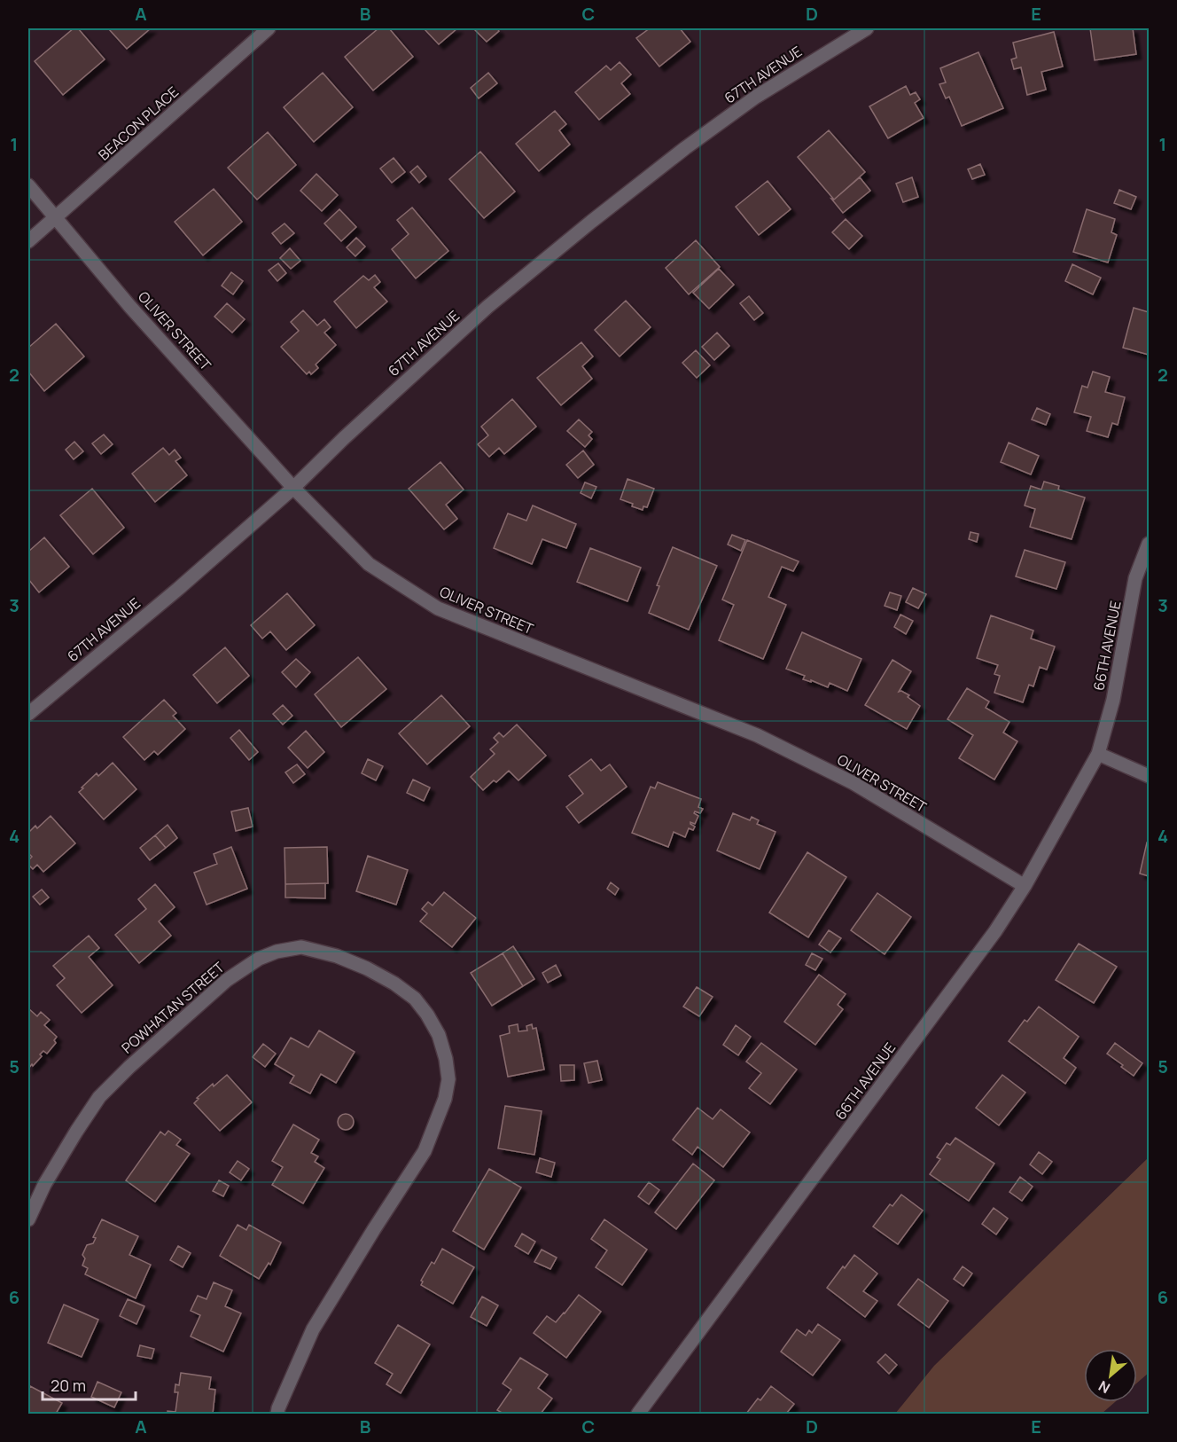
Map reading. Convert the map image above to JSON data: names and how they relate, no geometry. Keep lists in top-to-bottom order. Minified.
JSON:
{"streets":{"street":["67TH AVENUE","BEACON PLACE","OLIVER STREET","66TH AVENUE","POWHATAN STREET"]},"crossings":[["67TH AVENUE","OLIVER STREET"],["BEACON PLACE","OLIVER STREET"],["OLIVER STREET","66TH AVENUE"]],"scale_bar":"20 m","north":"bottom left","grid":{"columns":["A","B","C","D","E"],"rows":["1","2","3","4","5","6"]}}
